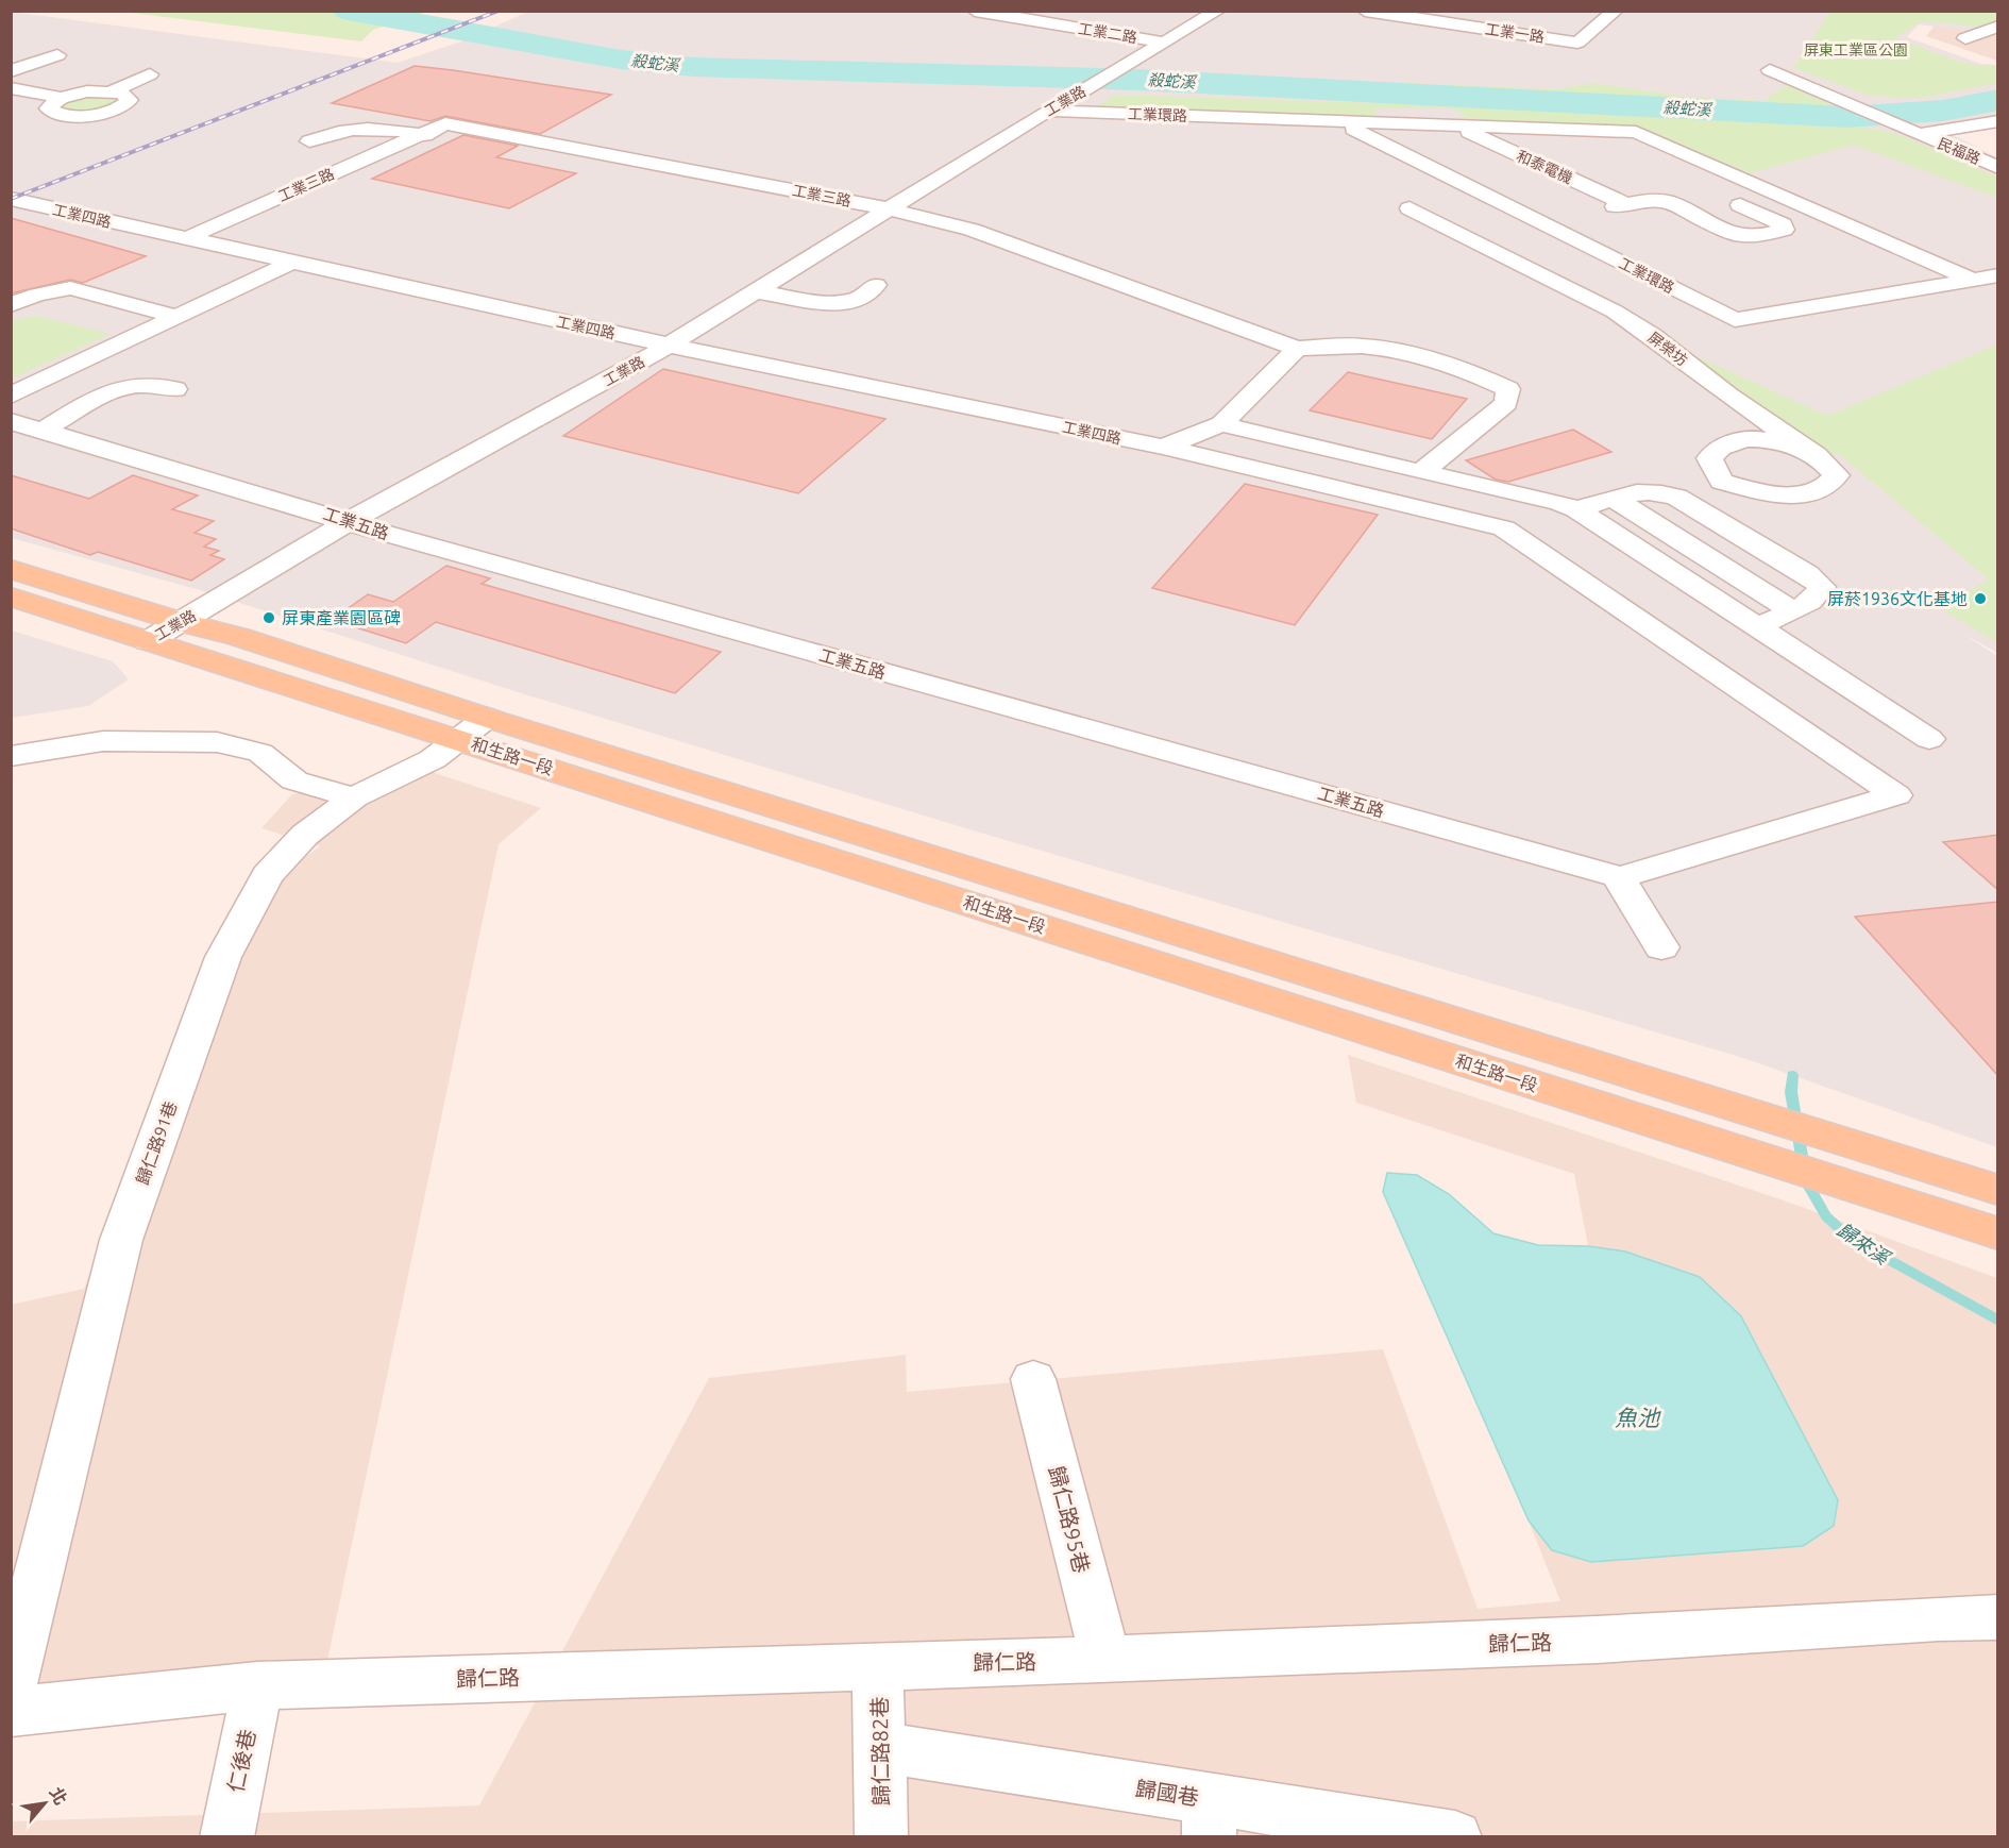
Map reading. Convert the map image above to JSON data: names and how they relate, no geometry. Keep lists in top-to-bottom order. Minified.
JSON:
{"streets":{"main road":["和生路一段"],"street":["工業二路","工業一路","工業路","工業環路","民福路","和泰電機","工業三路","工業四路","屏榮坊","工業五路","歸仁路91巷","歸仁路95巷","歸仁路","歸仁路82巷","仁後巷","歸國巷"]},"crossings":[["工業二路","工業路"],["工業路","工業環路"],["工業路","工業三路"],["工業路","工業四路"],["工業路","工業五路"],["工業路","和生路一段"],["工業環路","和泰電機"],["工業三路","工業四路"],["和生路一段","歸仁路91巷"],["歸仁路95巷","歸仁路"],["歸仁路","歸仁路82巷"],["歸仁路","仁後巷"],["歸仁路82巷","歸國巷"]],"water":["殺蛇溪","歸來溪","魚池"],"parks":["屏東工業區公園"],"places":["屏菸1936文化基地","屏東產業園區碑"],"north":"top right"}
